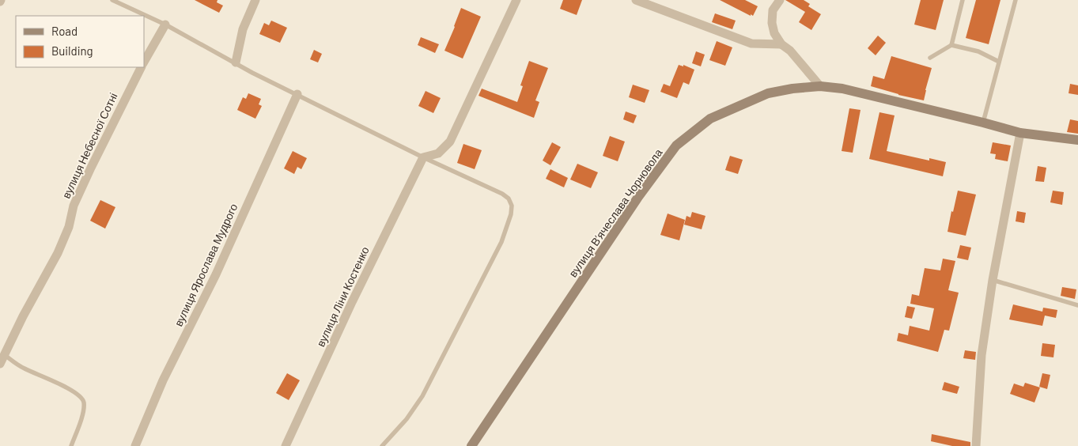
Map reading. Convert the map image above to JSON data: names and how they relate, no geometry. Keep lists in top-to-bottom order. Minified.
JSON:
{"streets":{"street":["вулиця Небесної Сотні","вулиця Вʼячеслава Чорновола","вулиця Ярослава Мудрого","вулиця Ліни Костенко"]},"legend":["Road","Building"]}
